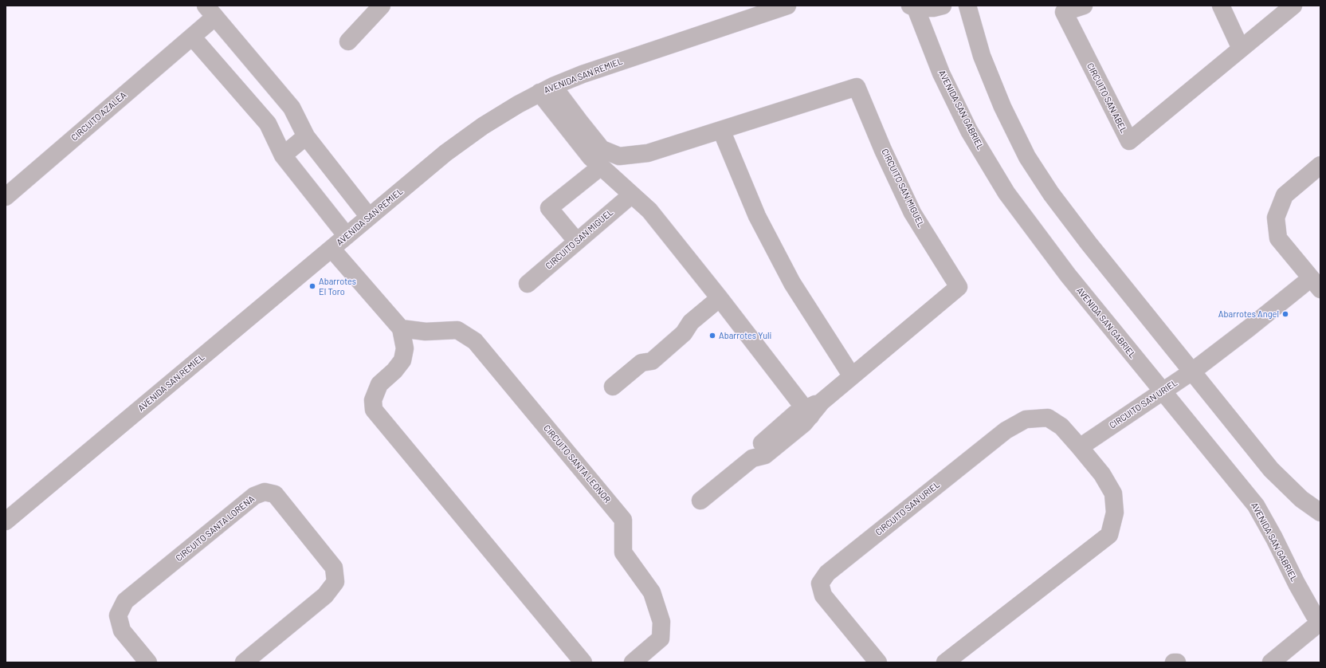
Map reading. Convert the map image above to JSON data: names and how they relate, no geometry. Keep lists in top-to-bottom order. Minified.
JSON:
{"streets":{"street":["AVENIDA SAN REMIEL","CIRCUITO SAN ABEL","AVENIDA SAN GABRIEL","CIRCUITO AZALEA","CIRCUITO SAN MIGUEL","CIRCUITO SAN URIEL","CIRCUITO SANTA LEONOR","CIRCUITO SANTA LORENA"]},"crossings":[["AVENIDA SAN REMIEL","CIRCUITO AZALEA"],["AVENIDA SAN REMIEL","CIRCUITO SAN MIGUEL"],["AVENIDA SAN GABRIEL","CIRCUITO SAN URIEL"]],"places":["Abarrotes El Toro","Abarrotes Angel","Abarrotes Yuli"]}
